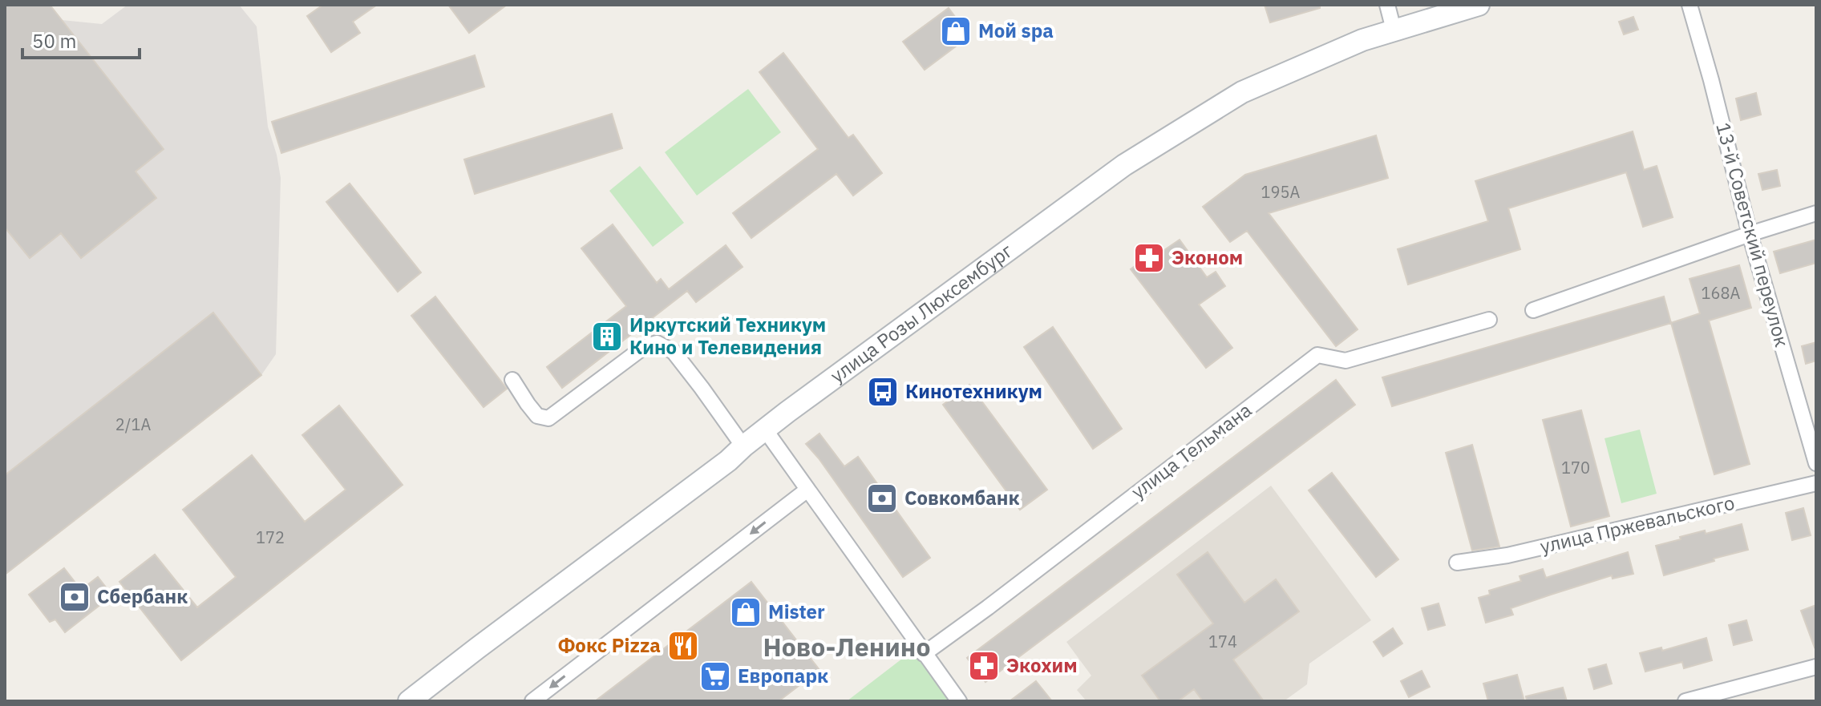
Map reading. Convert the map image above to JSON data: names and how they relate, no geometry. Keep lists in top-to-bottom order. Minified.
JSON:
{"streets":{"main road":["улица Розы Люксембург"],"street":["13-й Советский переулок","улица Тельмана","улица Пржевальского"]},"districts":["Ново-Ленино"],"places":{"shop":["Мой spa","Mister"],"pharmacy":["Эконом","Экохим"],"building":["Иркутский Техникум Кино и Телевидения"],"bus stop":["Кинотехникум"],"bank":["Совкомбанк","Сбербанк"],"restaurant":["Фокс Pizza"],"supermarket":["Европарк"]},"house_numbers":["195А","168А","2/1А","170","172","174"],"scale_bar":"50 m"}
